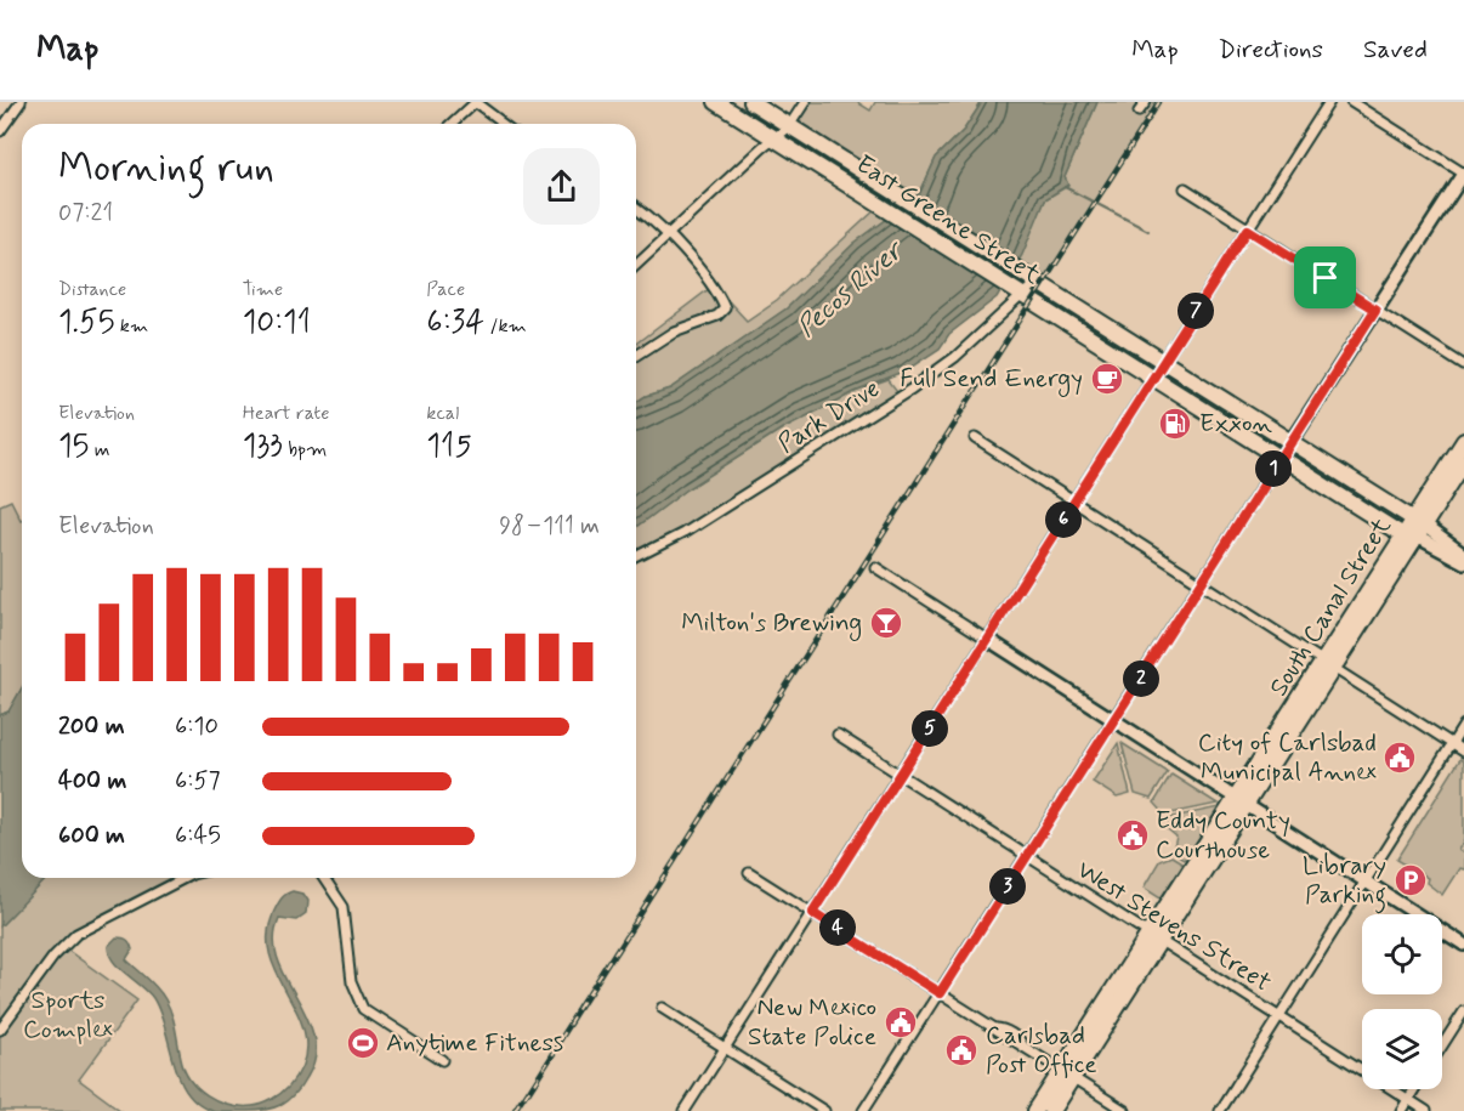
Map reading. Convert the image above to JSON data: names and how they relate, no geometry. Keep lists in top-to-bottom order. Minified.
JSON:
{"streets":{"highway":["East Greene Street","South Canal Street"],"street":["Park Drive","West Stevens Street"]},"crossings":[["East Greene Street","Park Drive"],["East Greene Street","South Canal Street"],["South Canal Street","West Stevens Street"]],"water":["Pecos River"],"parks":["Sports Complex"],"places":{"cafe":["Full Send Energy"],"fuel station":["Exxon"],"bar":["Milton's Brewing"],"public building":["City of Carlsbad Municipal Annex","Eddy County Courthouse","New Mexico State Police","Carlsbad Post Office"],"parking":["Library Parking"],"sports":["Anytime Fitness"]},"page":{"header":"Map","nav":["Map","Directions","Saved"],"heading":["Morning run","07:21"],"stats":[["Distance","1.55 km"],["Time","10:11"],["Pace","6:34 /km"],["Elevation","15 m"],["Heart rate","133 bpm"],["kcal","115"]],"pins":["7","1","6","2","5","3","4"],"chart":["Elevation","98–111 m"],"list":[{"name":"200 m","note":"6:10"},{"name":"400 m","note":"6:57"},{"name":"600 m","note":"6:45"}]}}
